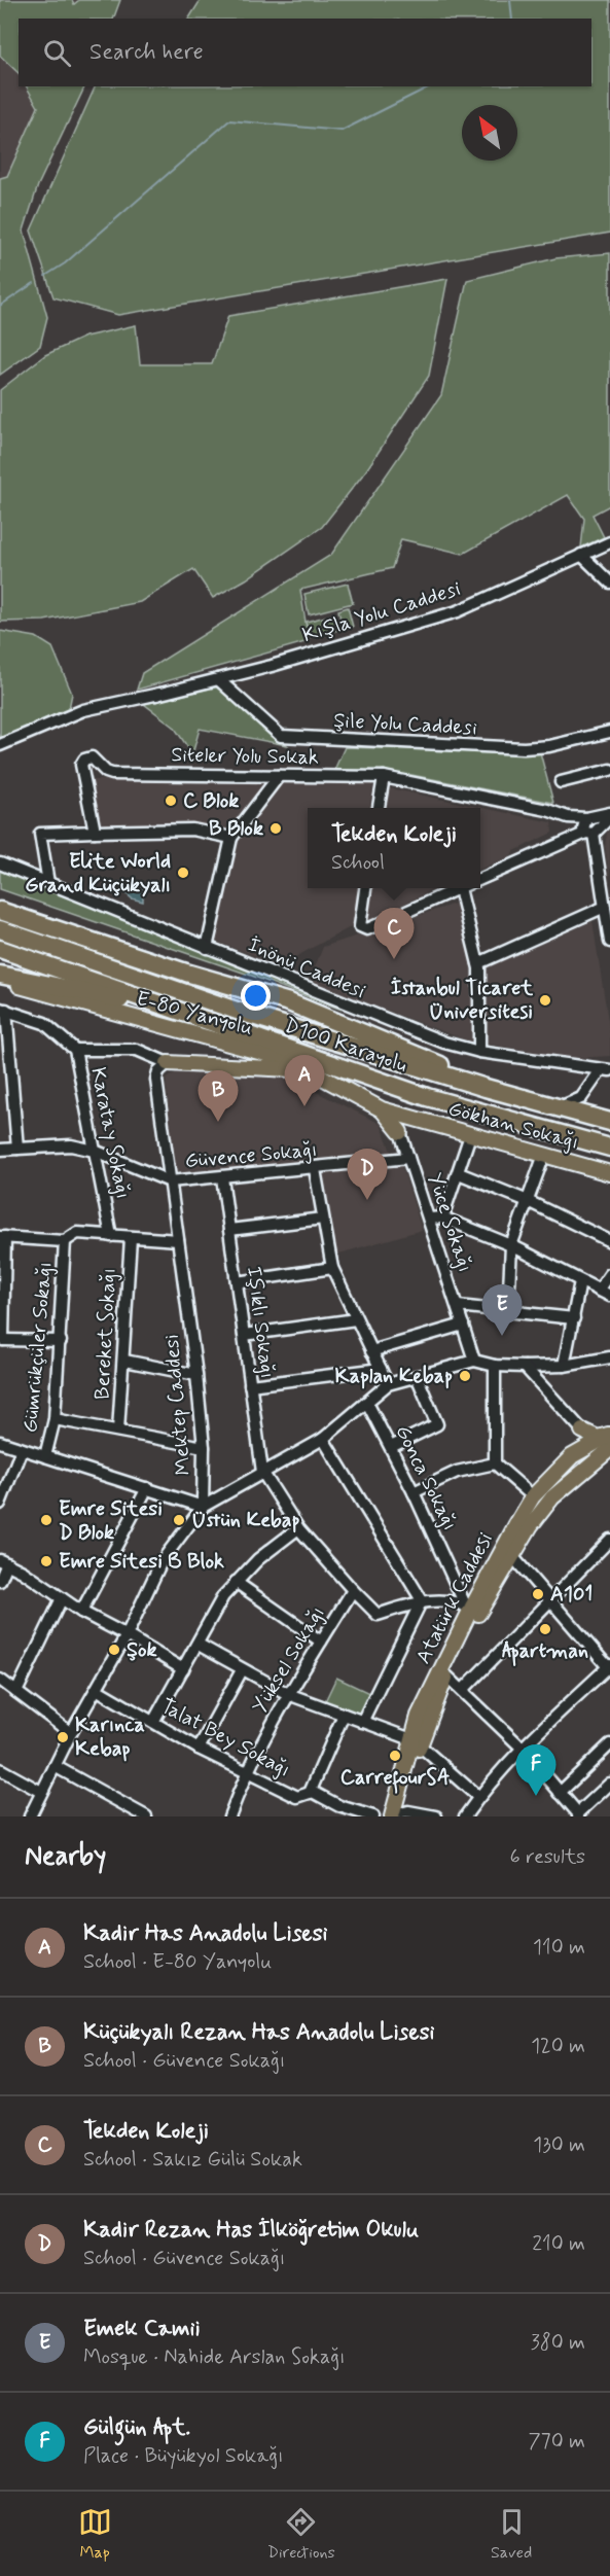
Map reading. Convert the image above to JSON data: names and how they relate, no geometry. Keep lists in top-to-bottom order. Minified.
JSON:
{"streets":{"highway":["D100 Karayolu"],"main road":["E-80 Yanyolu","Gökhan Sokağı","Atatürk Caddesi"],"street":["Kışla Yolu Caddesi","Şile Yolu Caddesi","Siteler Yolu Sokak","İnönü Caddesi","Karatay Sokağı","Güvence Sokağı","Yüce Sokağı","Işıklı Sokağı","Bereket Sokağı","Gümrükçüler Sokağı","Mektep Caddesi","Gonca Sokağı","Yüksel Sokağı","Talat Bey Sokağı"]},"crossings":[["Kışla Yolu Caddesi","Şile Yolu Caddesi"],["E-80 Yanyolu","Gökhan Sokağı"],["Güvence Sokağı","Yüce Sokağı"],["Güvence Sokağı","Işıklı Sokağı"],["Güvence Sokağı","Mektep Caddesi"],["Gonca Sokağı","Atatürk Caddesi"],["Yüksel Sokağı","Talat Bey Sokağı"]],"places":["C Blok","B Blok","Elite World Grand Küçükyalı","İstanbul Ticaret Üniversitesi","Kaplan Kebap","Emre Sitesi D Blok","Üstün Kebap","Emre Sitesi B Blok","A101","Apartman","Şok","Karınca Kebap","CarrefourSA"],"north":"top left","page":{"search":"Search here","popup":["Tekden Koleji","School"],"pins":["C","A","B","D","E","F"],"heading":["Nearby","6 results"],"list":[{"mark":"A","name":"Kadir Has Anadolu Lisesi","note":"School · E-80 Yanyolu","value":"110 m"},{"mark":"B","name":"Küçükyalı Rezan Has Anadolu Lisesi","note":"School · Güvence Sokağı","value":"120 m"},{"mark":"C","name":"Tekden Koleji","note":"School · Sakız Gülü Sokak","value":"130 m"},{"mark":"D","name":"Kadir Rezan Has İlköğretim Okulu","note":"School · Güvence Sokağı","value":"210 m"},{"mark":"E","name":"Emek Camii","note":"Mosque · Nahide Arslan Sokağı","value":"380 m"},{"mark":"F","name":"Gülgün Apt.","note":"Place · Büyükyol Sokağı","value":"770 m"}],"nav":["Map","Directions","Saved"]}}
